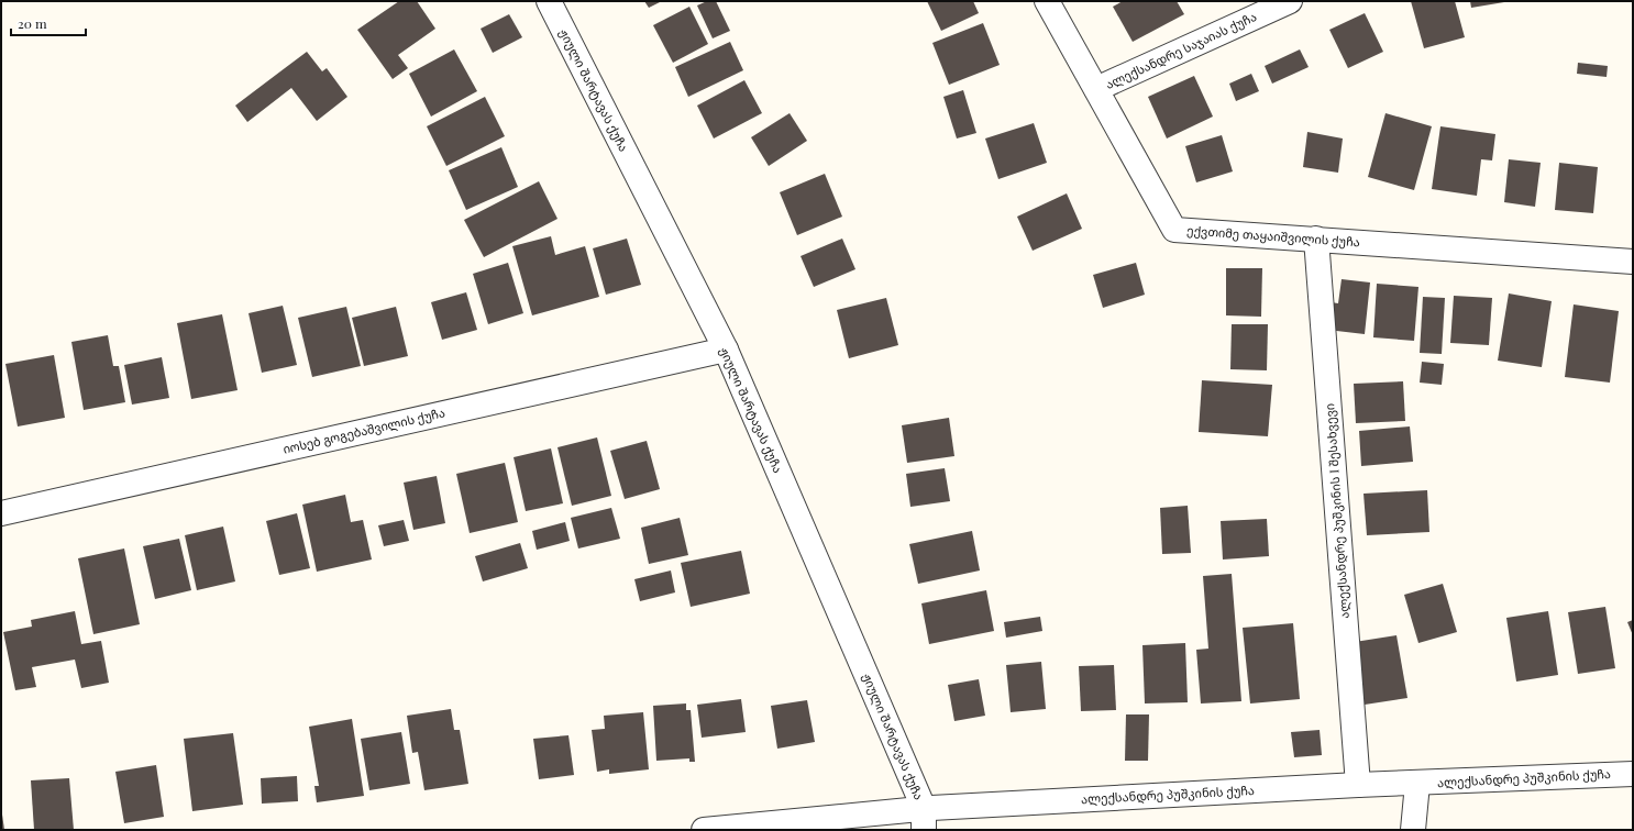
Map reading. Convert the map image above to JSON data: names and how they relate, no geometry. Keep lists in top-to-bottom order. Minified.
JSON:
{"streets":{"street":["ალექსანდრე საჯაიას ქუჩა","ჟიული შარტავას ქუჩა","ექვთიმე თაყაიშვილის ქუჩა","იოსებ გოგებაშვილის ქუჩა","ალექსანდრე პუშკინის I შესახვევი","ალექსანდრე პუშკინის ქუჩა"]},"crossings":[["ალექსანდრე საჯაიას ქუჩა","ექვთიმე თაყაიშვილის ქუჩა"],["ჟიული შარტავას ქუჩა","იოსებ გოგებაშვილის ქუჩა"],["ჟიული შარტავას ქუჩა","ალექსანდრე პუშკინის ქუჩა"],["ექვთიმე თაყაიშვილის ქუჩა","ალექსანდრე პუშკინის I შესახვევი"],["ალექსანდრე პუშკინის I შესახვევი","ალექსანდრე პუშკინის ქუჩა"]],"scale_bar":"20 m"}
